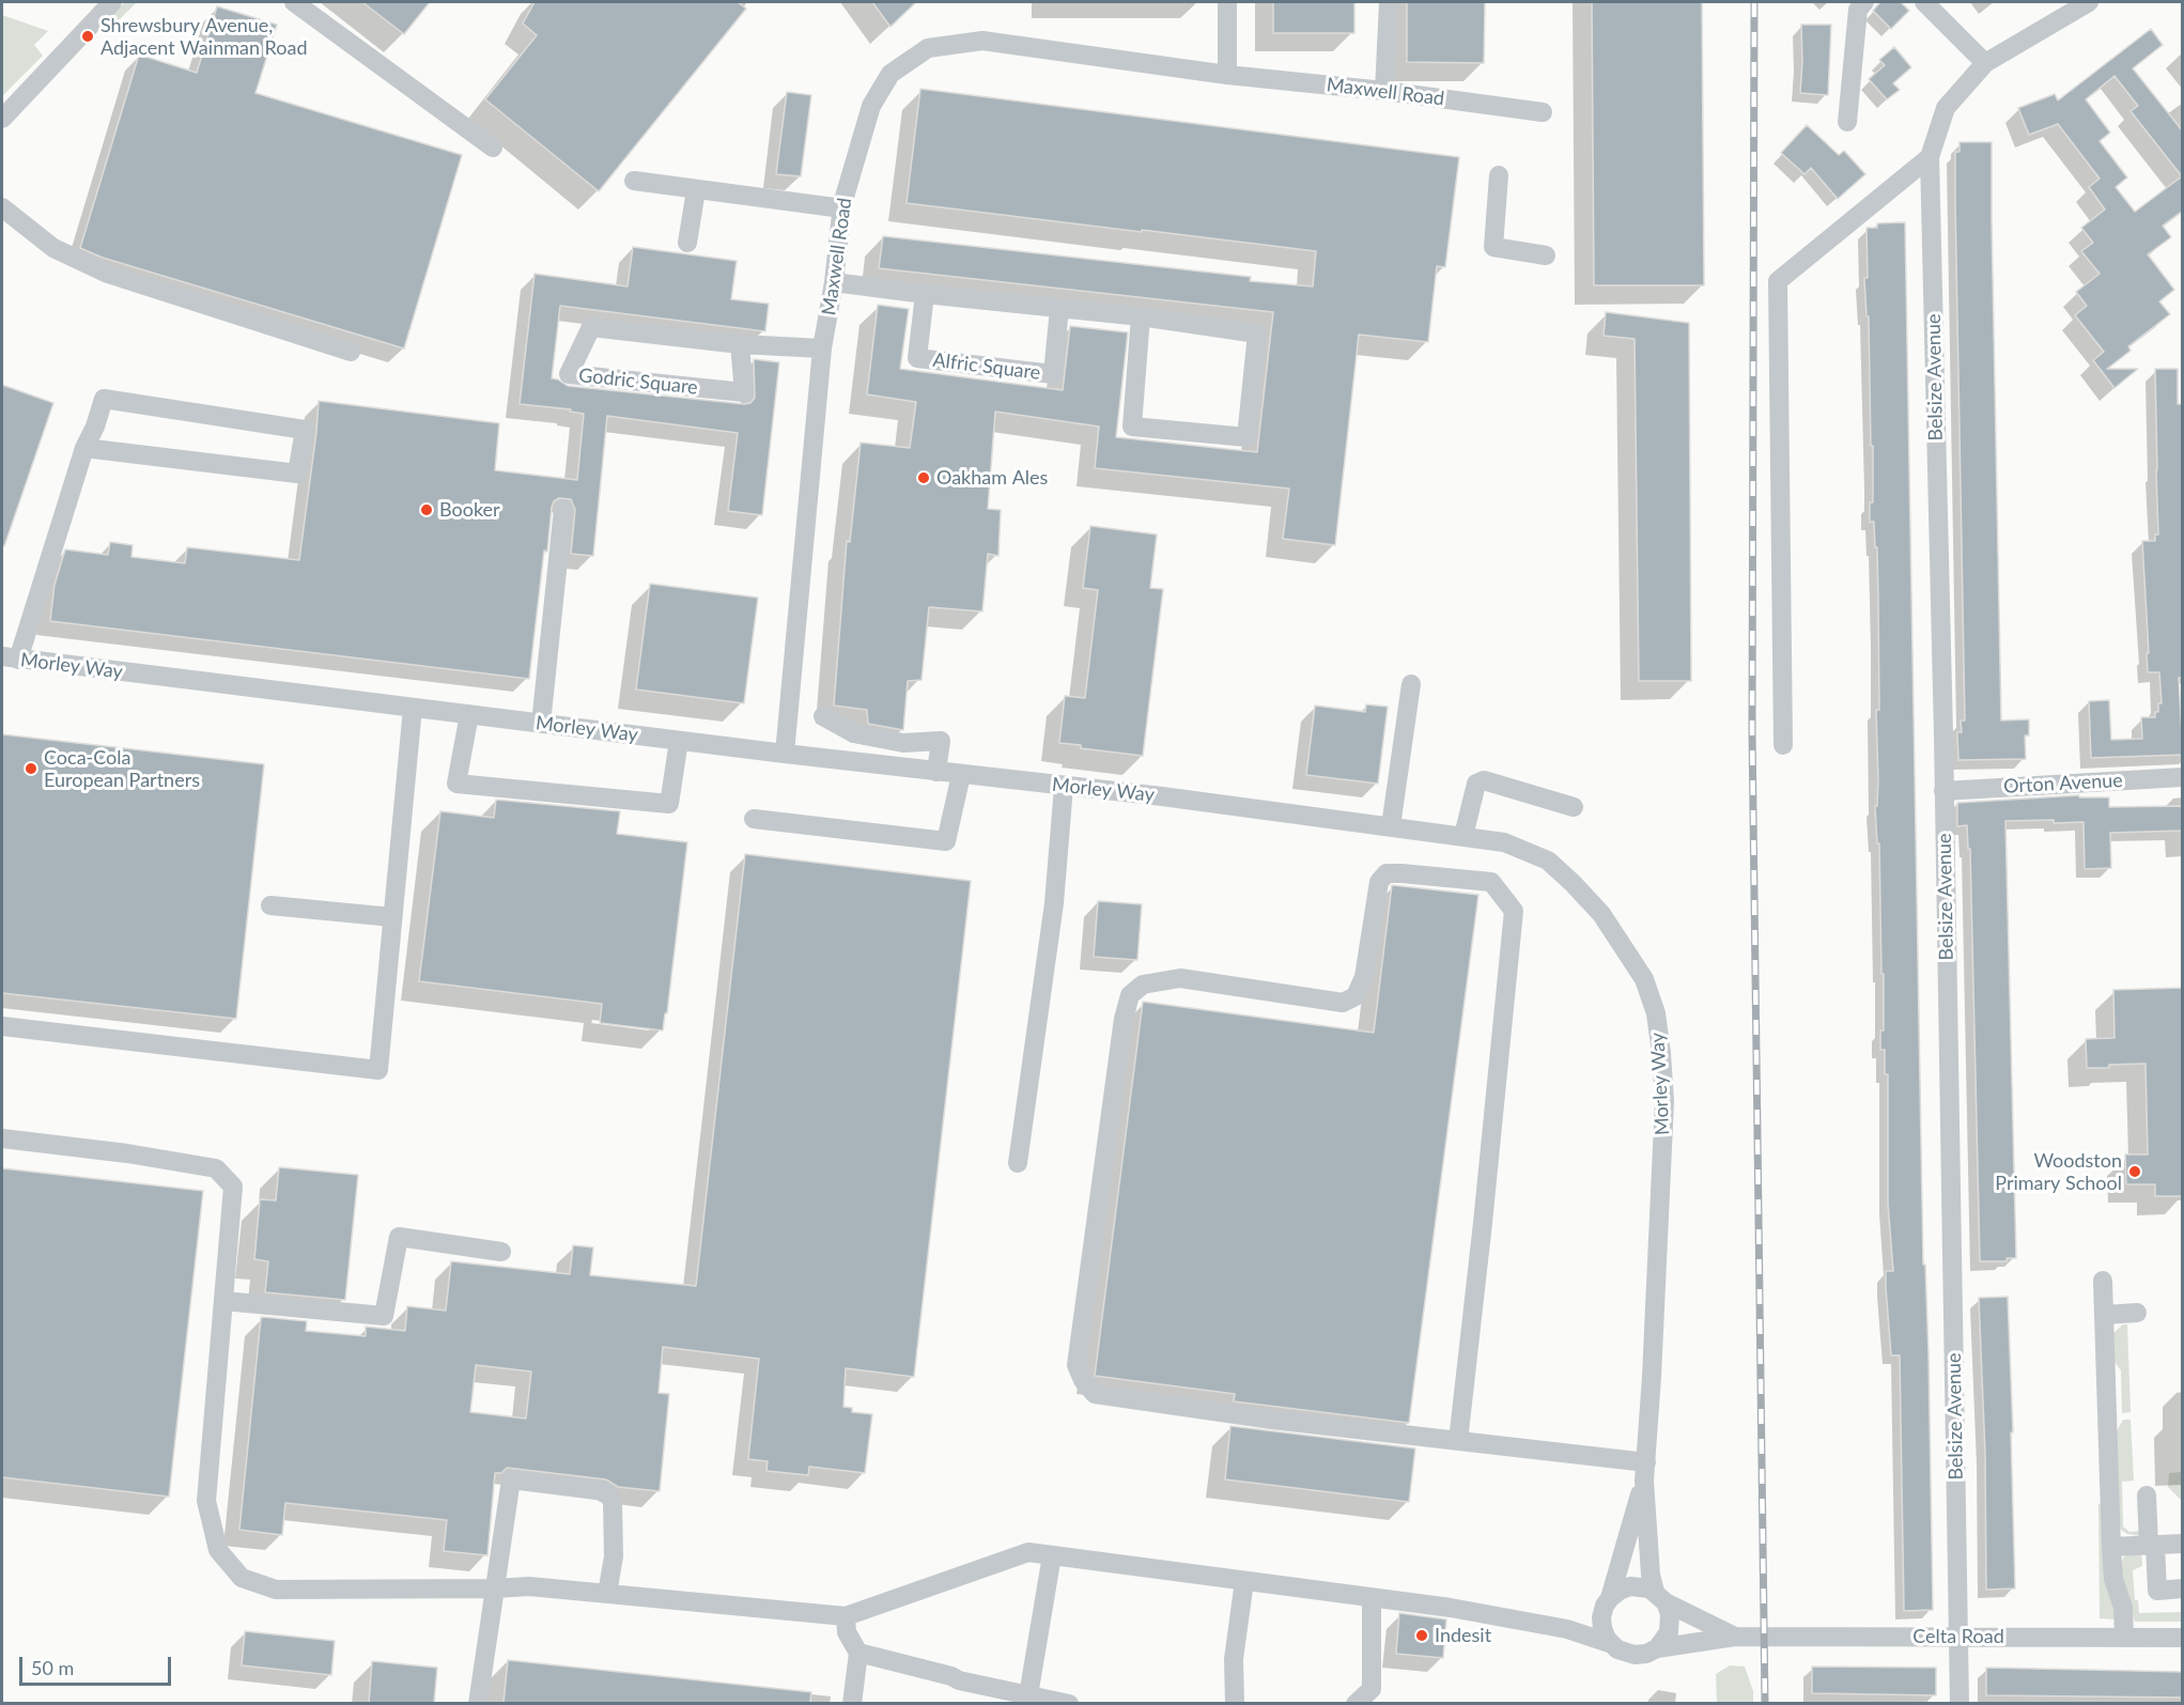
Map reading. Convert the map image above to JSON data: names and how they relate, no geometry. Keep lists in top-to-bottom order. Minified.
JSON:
{"streets":{"street":["Maxwell Road","Alfric Square","Belsize Avenue","Godric Square","Morley Way","Orton Avenue","Celta Road"]},"crossings":[["Maxwell Road","Godric Square"],["Maxwell Road","Morley Way"],["Belsize Avenue","Orton Avenue"],["Belsize Avenue","Celta Road"],["Morley Way","Celta Road"]],"places":["Shrewsbury Avenue, Adjacent Wainman Road","Oakham Ales","Booker","Coca-Cola European Partners","Woodston Primary School","Indesit"],"scale_bar":"50 m"}
